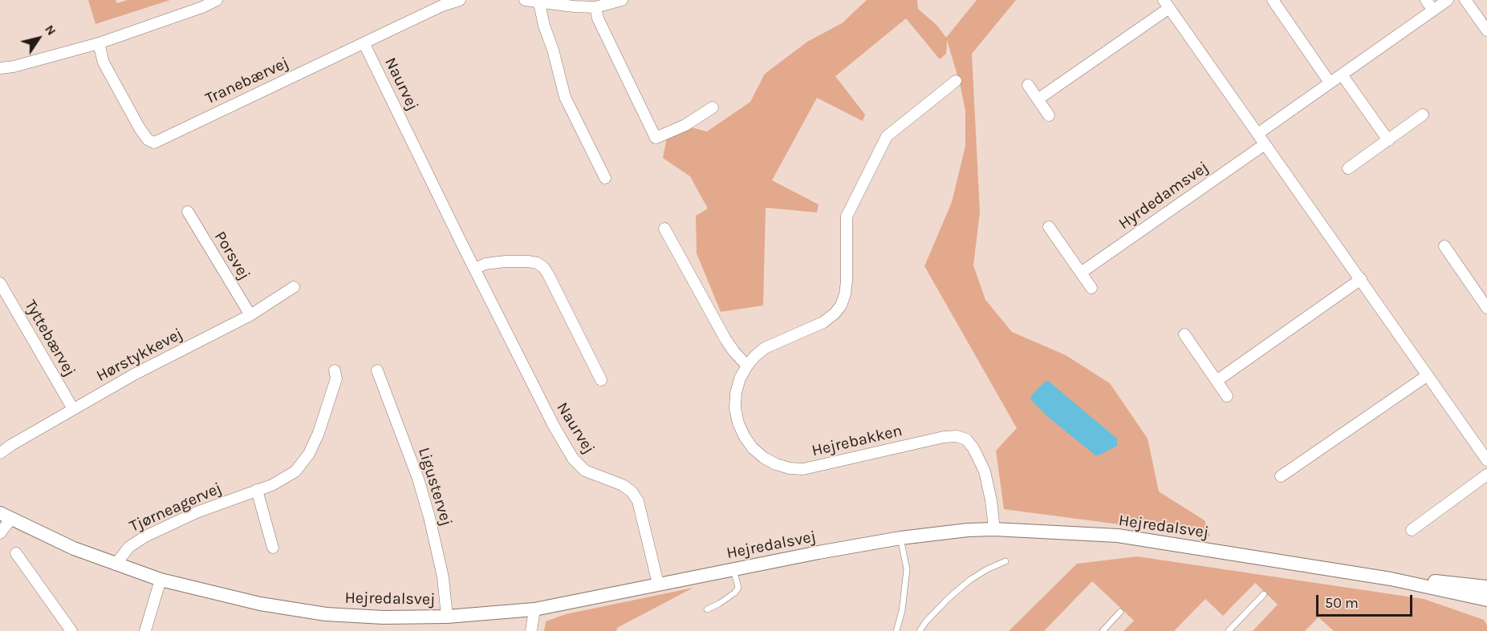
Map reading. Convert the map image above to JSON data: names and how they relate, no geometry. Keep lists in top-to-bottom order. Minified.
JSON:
{"streets":{"street":["Tranebærvej","Naurvej","Hyrdedamsvej","Porsvej","Tyttebærvej","Hørstykkevej","Hejrebakken","Ligustervej","Tjørneagervej","Hejredalsvej"]},"crossings":[["Tranebærvej","Naurvej"],["Naurvej","Hejredalsvej"],["Porsvej","Hørstykkevej"],["Tyttebærvej","Hørstykkevej"],["Hejrebakken","Hejredalsvej"],["Ligustervej","Hejredalsvej"],["Tjørneagervej","Hejredalsvej"]],"scale_bar":"50 m","north":"top right"}
